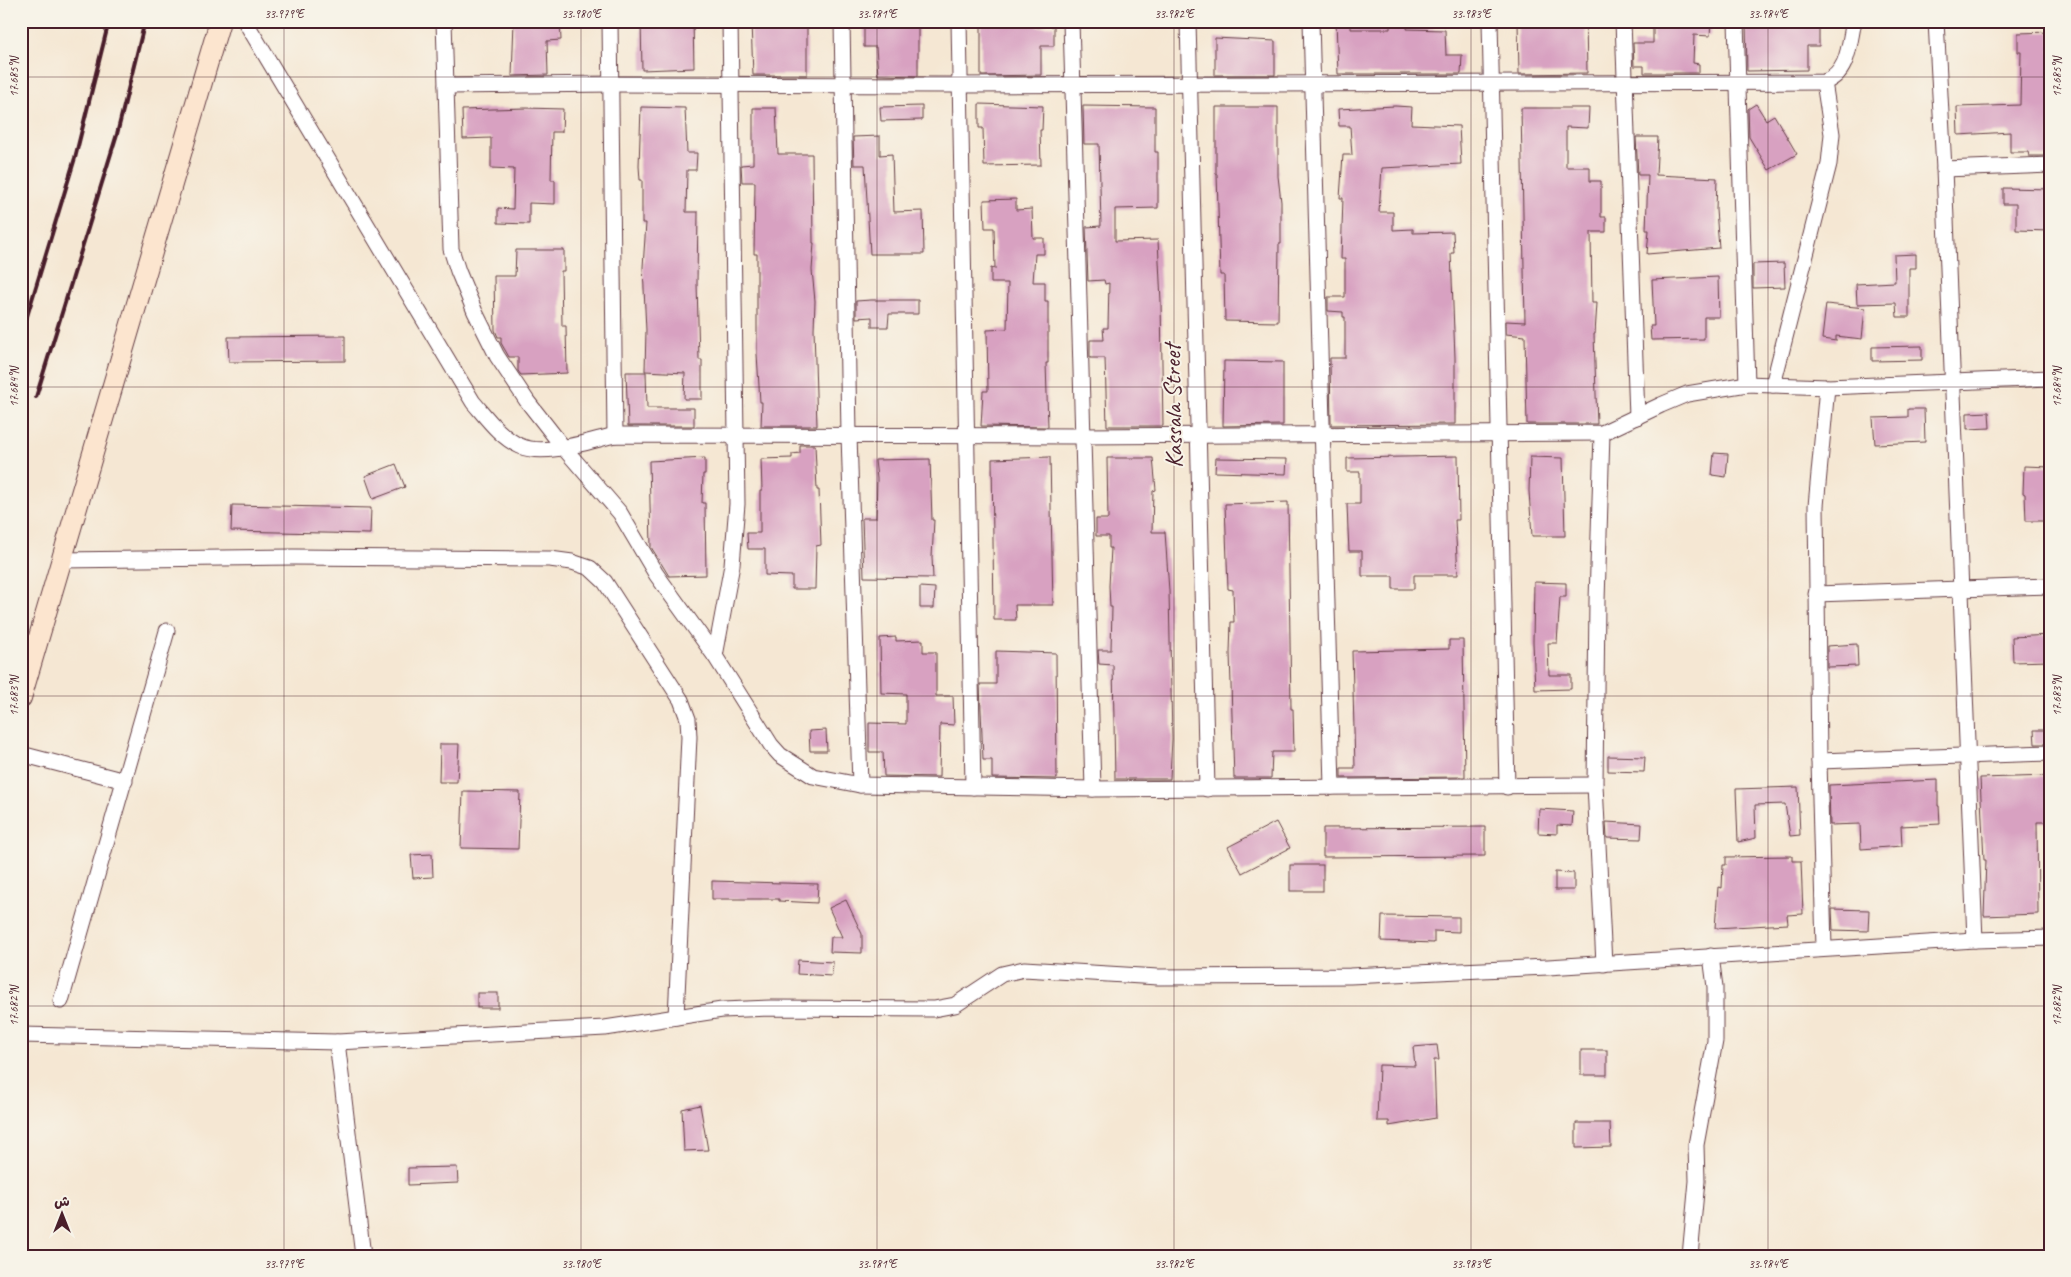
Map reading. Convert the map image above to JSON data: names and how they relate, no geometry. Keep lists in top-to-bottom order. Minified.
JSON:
{"streets":{"street":["Kassala Street"]},"north":"top","coordinates":["33.979°E","33.980°E","33.981°E","33.982°E","33.983°E","33.984°E","17.685°N","17.684°N","17.683°N","17.682°N"]}
